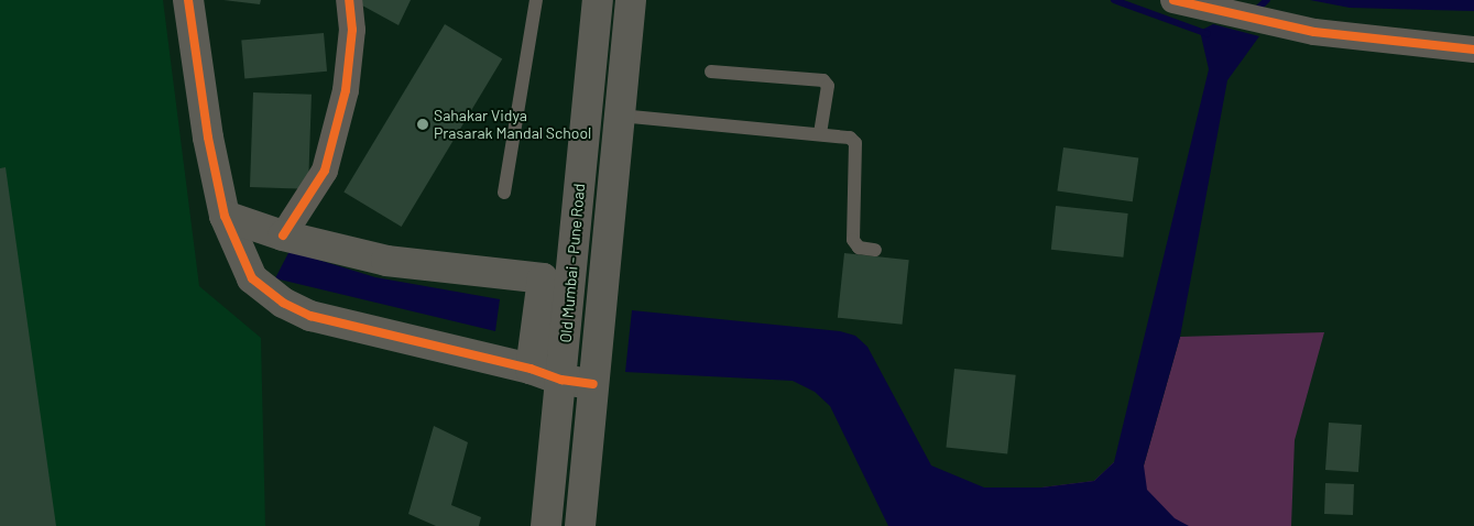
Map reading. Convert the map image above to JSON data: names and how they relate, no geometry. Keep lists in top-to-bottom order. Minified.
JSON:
{"streets":{"street":["Old Mumbai - Pune Road"]},"places":["Sahakar Vidya Prasarak Mandal School"]}
